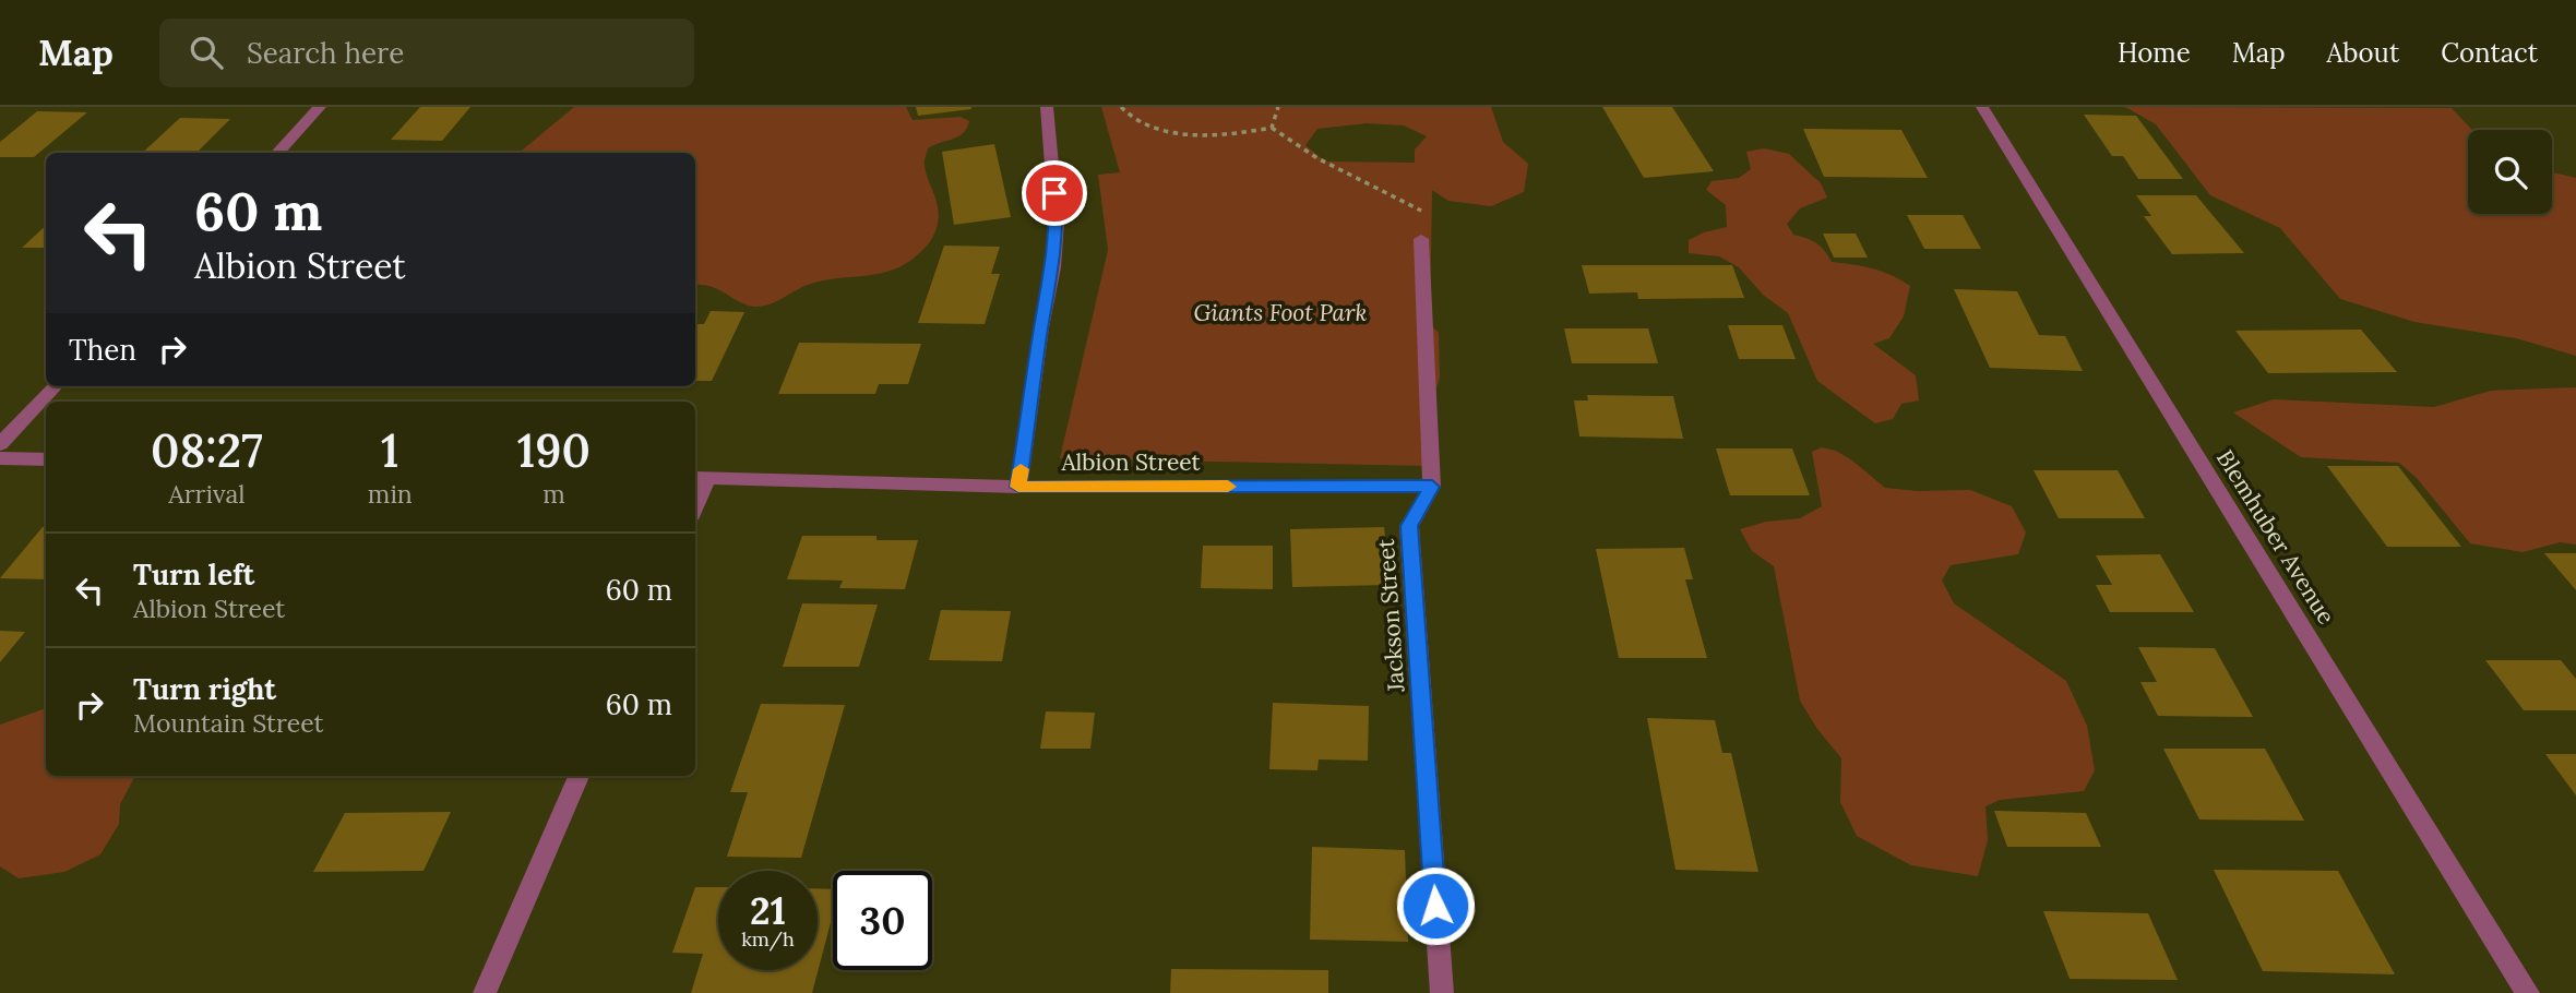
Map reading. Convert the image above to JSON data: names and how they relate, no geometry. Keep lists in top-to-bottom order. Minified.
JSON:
{"streets":{"street":["Albion Street","Blemhuber Avenue","Jackson Street"]},"crossings":[["Albion Street","Jackson Street"]],"parks":["Giants Foot Park"],"page":{"header":"Map","search":"Search here","nav":["Home","Map","About","Contact"],"turn":["60 m","Albion Street"],"then":"Then","eta":["08:27","Arrival","1","min","190","m"],"list":[{"name":"Turn left","note":"Albion Street","value":"60 m"},{"name":"Turn right","note":"Mountain Street","value":"60 m"}],"speed":"21 km/h","limit":"30"}}
